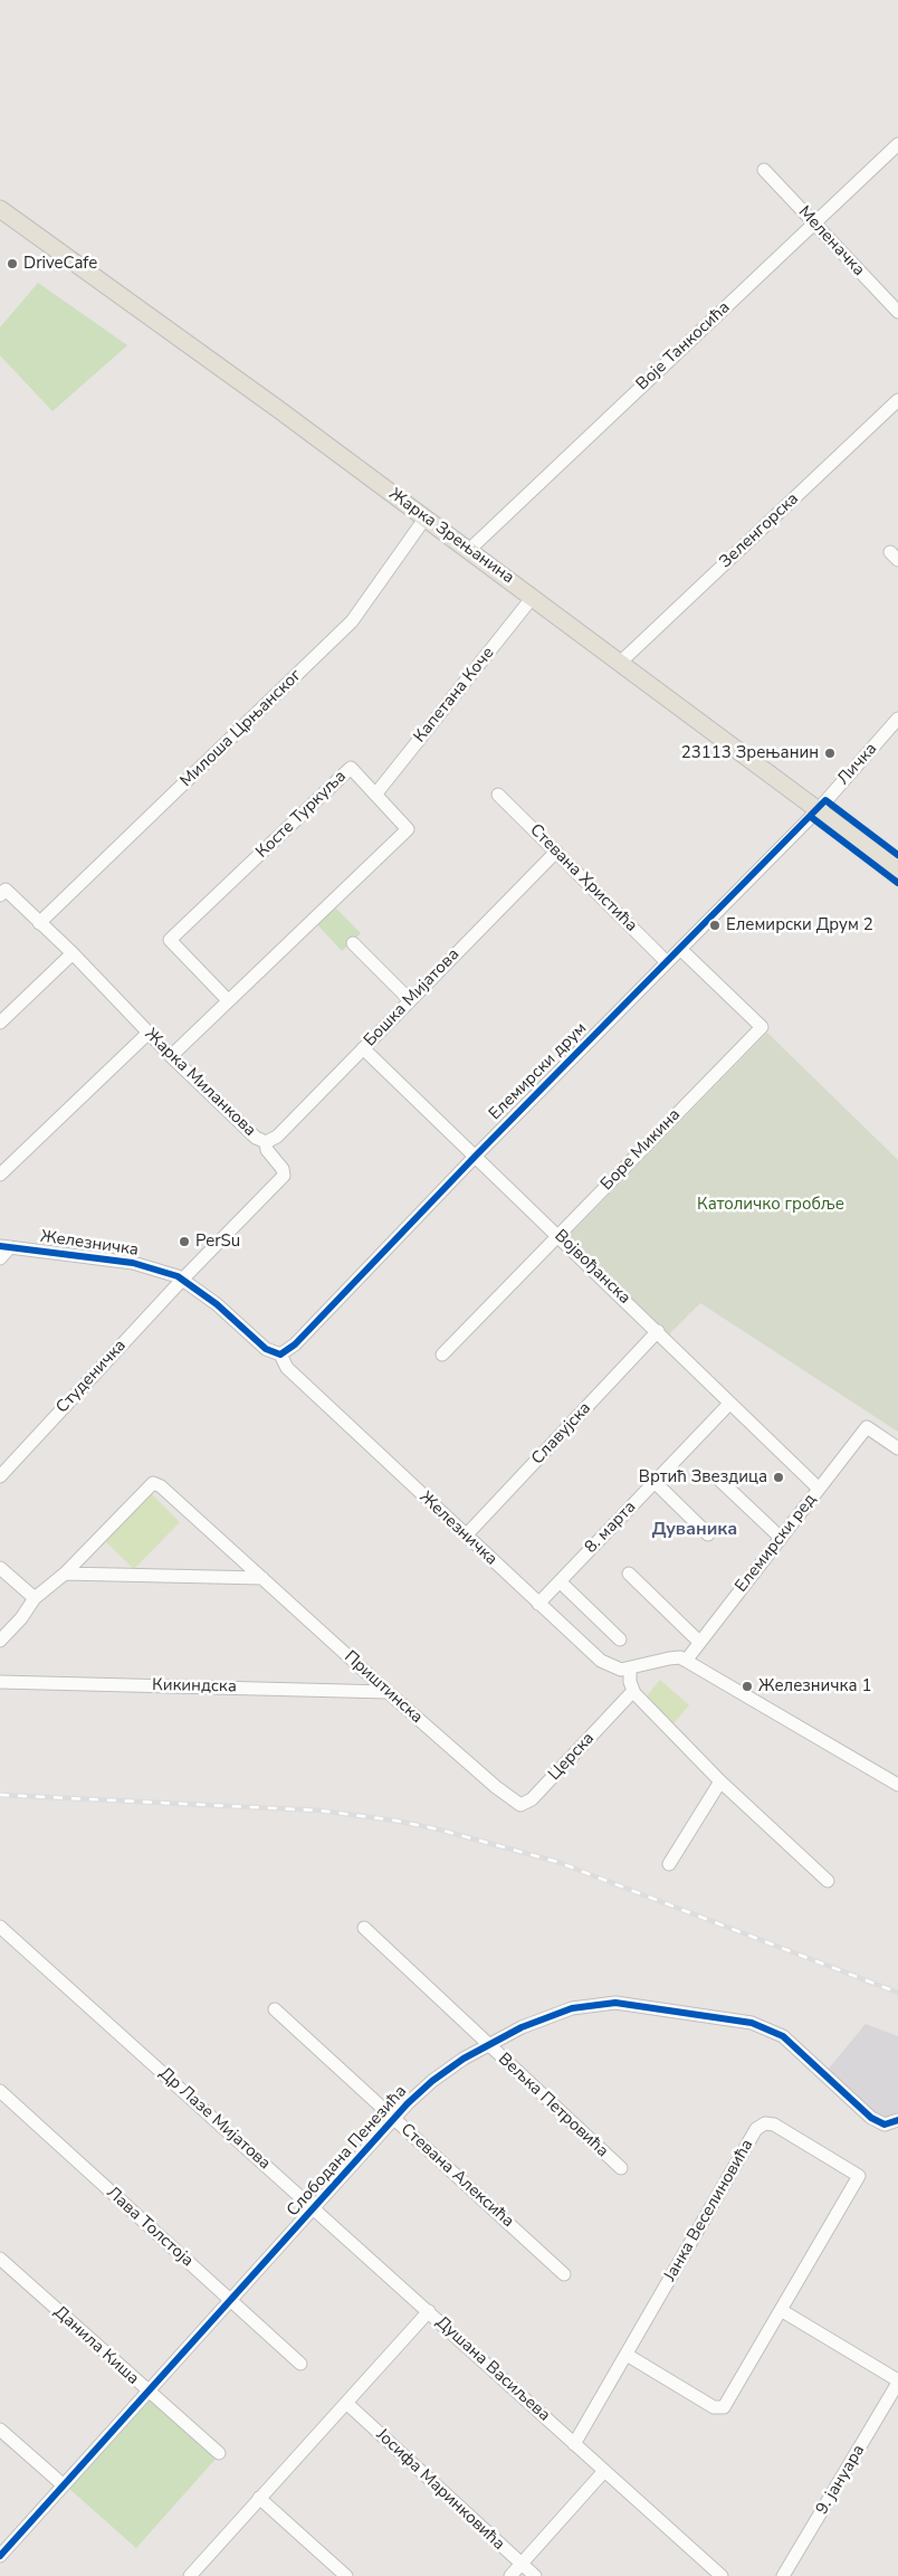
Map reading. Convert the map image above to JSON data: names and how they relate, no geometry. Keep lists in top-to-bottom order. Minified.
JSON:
{"streets":{"main road":["Жарка Зрењанина"],"street":["Меленачка","Воје Танкосића","Зеленгорска","Капетана Коче","Милоша Црњанског","Личка","Косте Туркуља","Стевана Христића","Бошка Мијатова","Елемирски друм","Жарка Миланкова","Боре Микина","Железничка","Војвођанска","Студеничка","Славујска","8. марта","Елемирски ред","Кикиндска","Приштинска","Церска","Вељка Петровића","Др Лазе Мијатова","Слободана Пенезића","Стевана Алексића","Јанка Веселиновића","Лава Толстоја","Данила Киша","Душана Васиљева","9. јануара","Јосифа Маринковића"]},"crossings":[["Меленачка","Воје Танкосића"],["Воје Танкосића","Жарка Зрењанина"],["Зеленгорска","Жарка Зрењанина"],["Жарка Зрењанина","Капетана Коче"],["Жарка Зрењанина","Милоша Црњанског"],["Жарка Зрењанина","Личка"],["Жарка Зрењанина","Елемирски друм"],["Капетана Коче","Косте Туркуља"],["Милоша Црњанског","Жарка Миланкова"],["Личка","Елемирски друм"],["Косте Туркуља","Жарка Миланкова"],["Стевана Христића","Бошка Мијатова"],["Стевана Христића","Елемирски друм"],["Бошка Мијатова","Жарка Миланкова"],["Бошка Мијатова","Војвођанска"],["Елемирски друм","Боре Микина"],["Елемирски друм","Железничка"],["Елемирски друм","Војвођанска"],["Жарка Миланкова","Железничка"],["Жарка Миланкова","Студеничка"],["Боре Микина","Војвођанска"],["Железничка","Студеничка"],["Железничка","Славујска"],["Железничка","8. марта"],["Железничка","Елемирски ред"],["Војвођанска","Славујска"],["Војвођанска","8. марта"],["Војвођанска","Елемирски ред"],["Кикиндска","Приштинска"],["Приштинска","Церска"],["Вељка Петровића","Слободана Пенезића"],["Др Лазе Мијатова","Слободана Пенезића"],["Др Лазе Мијатова","Душана Васиљева"],["Слободана Пенезића","Стевана Алексића"],["Слободана Пенезића","Лава Толстоја"],["Слободана Пенезића","Данила Киша"],["Јанка Веселиновића","Душана Васиљева"],["Душана Васиљева","Јосифа Маринковића"]],"districts":["Дуваника"],"parks":["Католичко гробље"],"places":["DriveCafe","23113 Зрењанин","Елемирски Друм 2","PerSu","Вртић Звездица","Железничка 1"]}
